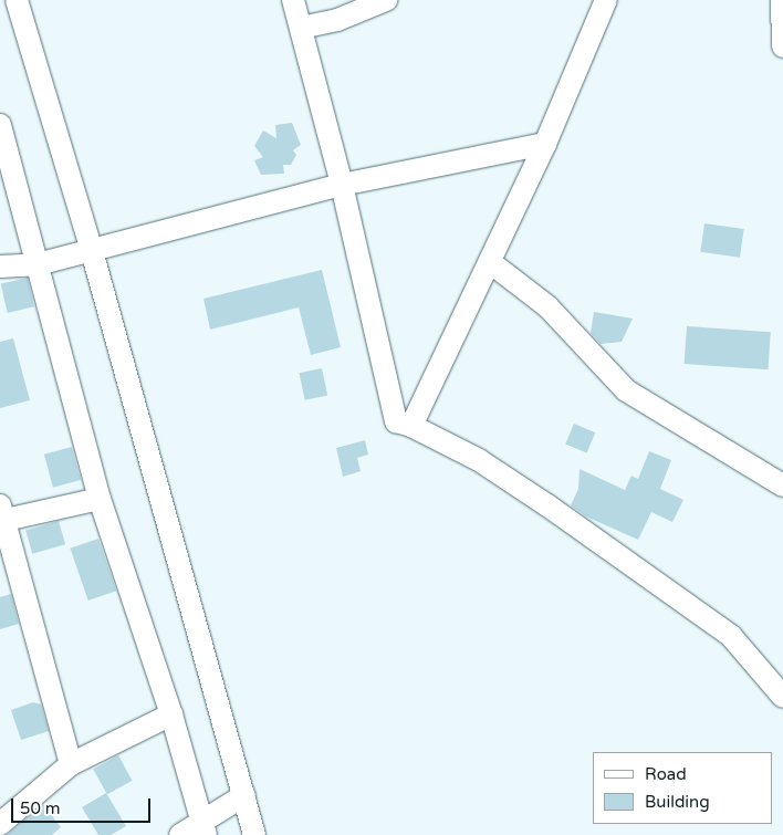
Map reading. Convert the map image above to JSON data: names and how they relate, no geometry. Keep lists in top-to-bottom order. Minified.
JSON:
{"legend":["Road","Building"],"scale_bar":"50 m"}
